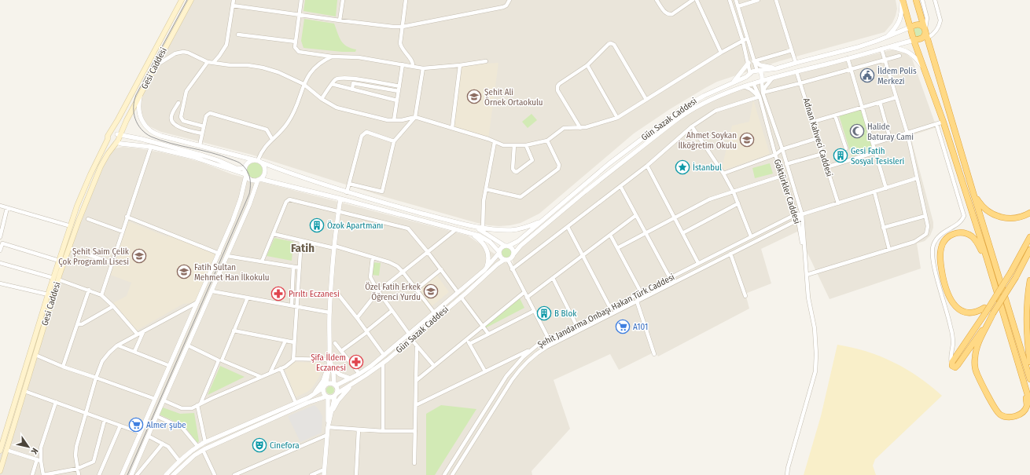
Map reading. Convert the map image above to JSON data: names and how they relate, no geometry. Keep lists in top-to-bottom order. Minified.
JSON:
{"streets":{"main road":["Gesi Caddesi"],"street":["Gün Sazak Caddesi","Adnan Kahveci Caddesi","Göktürkler Caddesi","Şehit Jandarma Onbaşı Hakan Türk Caddesi"]},"crossings":[["Gün Sazak Caddesi","Adnan Kahveci Caddesi"],["Gün Sazak Caddesi","Göktürkler Caddesi"],["Adnan Kahveci Caddesi","Şehit Jandarma Onbaşı Hakan Türk Caddesi"],["Göktürkler Caddesi","Şehit Jandarma Onbaşı Hakan Türk Caddesi"]],"districts":["Fatih"],"places":{"public building":["İldem Polis Merkezi"],"school or university":["Şehit Ali Örnek Ortaokulu","Ahmet Soykan İlköğretim Okulu","Şehit Saim Çelik Çok Programlı Lisesi","Fatih Sultan Mehmet Han İlkokulu","Özel Fatih Erkek Öğrenci Yurdu"],"mosque":["Halide Baturay Cami"],"building":["Gesi Fatih Sosyal Tesisleri","Özok Apartmanı","B Blok"],"place":["İstanbul"],"pharmacy":["Pırıltı Eczanesi","Şifa İldem Eczanesi"],"supermarket":["A101","Almer şube"],"theatre":["Cinefora"]},"north":"bottom right"}
